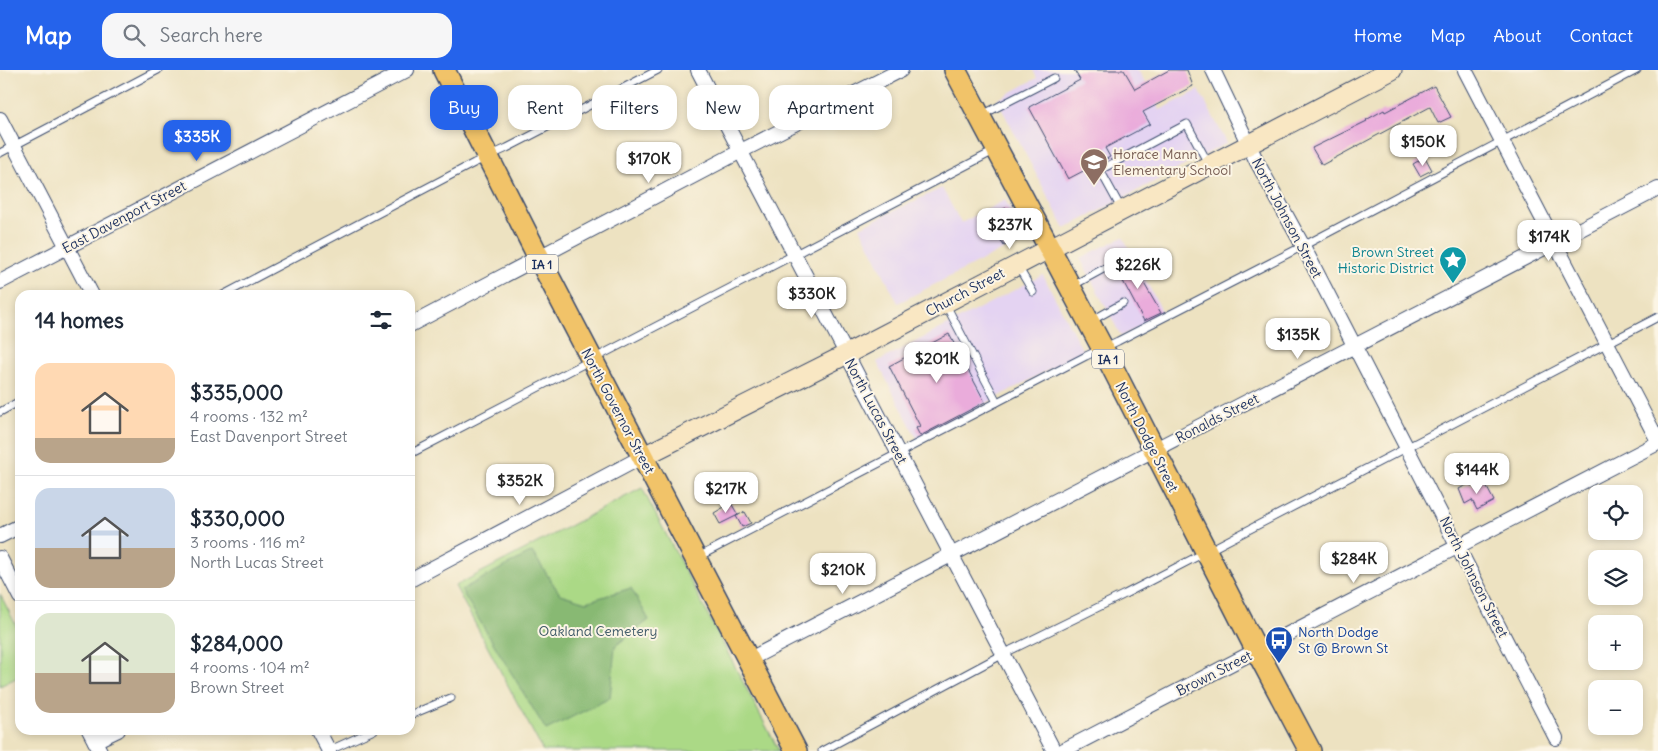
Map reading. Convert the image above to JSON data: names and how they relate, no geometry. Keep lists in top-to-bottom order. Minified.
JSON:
{"streets":{"main road":["IA 1","North Governor Street","North Dodge Street"],"street":["East Davenport Street","North Johnson Street","Church Street","North Lucas Street","Ronalds Street","Brown Street"]},"crossings":[["North Johnson Street","Church Street"],["North Johnson Street","Ronalds Street"],["North Johnson Street","Brown Street"],["Church Street","North Governor Street"],["Church Street","North Lucas Street"],["Church Street","North Dodge Street"],["North Governor Street","Ronalds Street"],["North Lucas Street","Ronalds Street"],["Ronalds Street","North Dodge Street"],["North Dodge Street","Brown Street"]],"parks":["Oakland Cemetery"],"places":{"school or university":["Horace Mann Elementary School"],"place":["Brown Street Historic District"],"bus stop":["North Dodge St @ Brown St"]},"page":{"header":"Map","search":"Search here","nav":["Home","Map","About","Contact"],"chip":["Buy","Rent","Filters","New","Apartment"],"price":["$335K","$150K","$170K","$237K","$174K","$226K","$330K","$135K","$201K","$144K","$352K","$217K","$284K","$210K"],"heading":"14 homes","list":[{"name":"$335,000","note":"4 rooms · 132 m² · East Davenport Street"},{"name":"$330,000","note":"3 rooms · 116 m² · North Lucas Street"},{"name":"$284,000","note":"4 rooms · 104 m² · Brown Street"}],"map_buttons":["+","−"]}}
